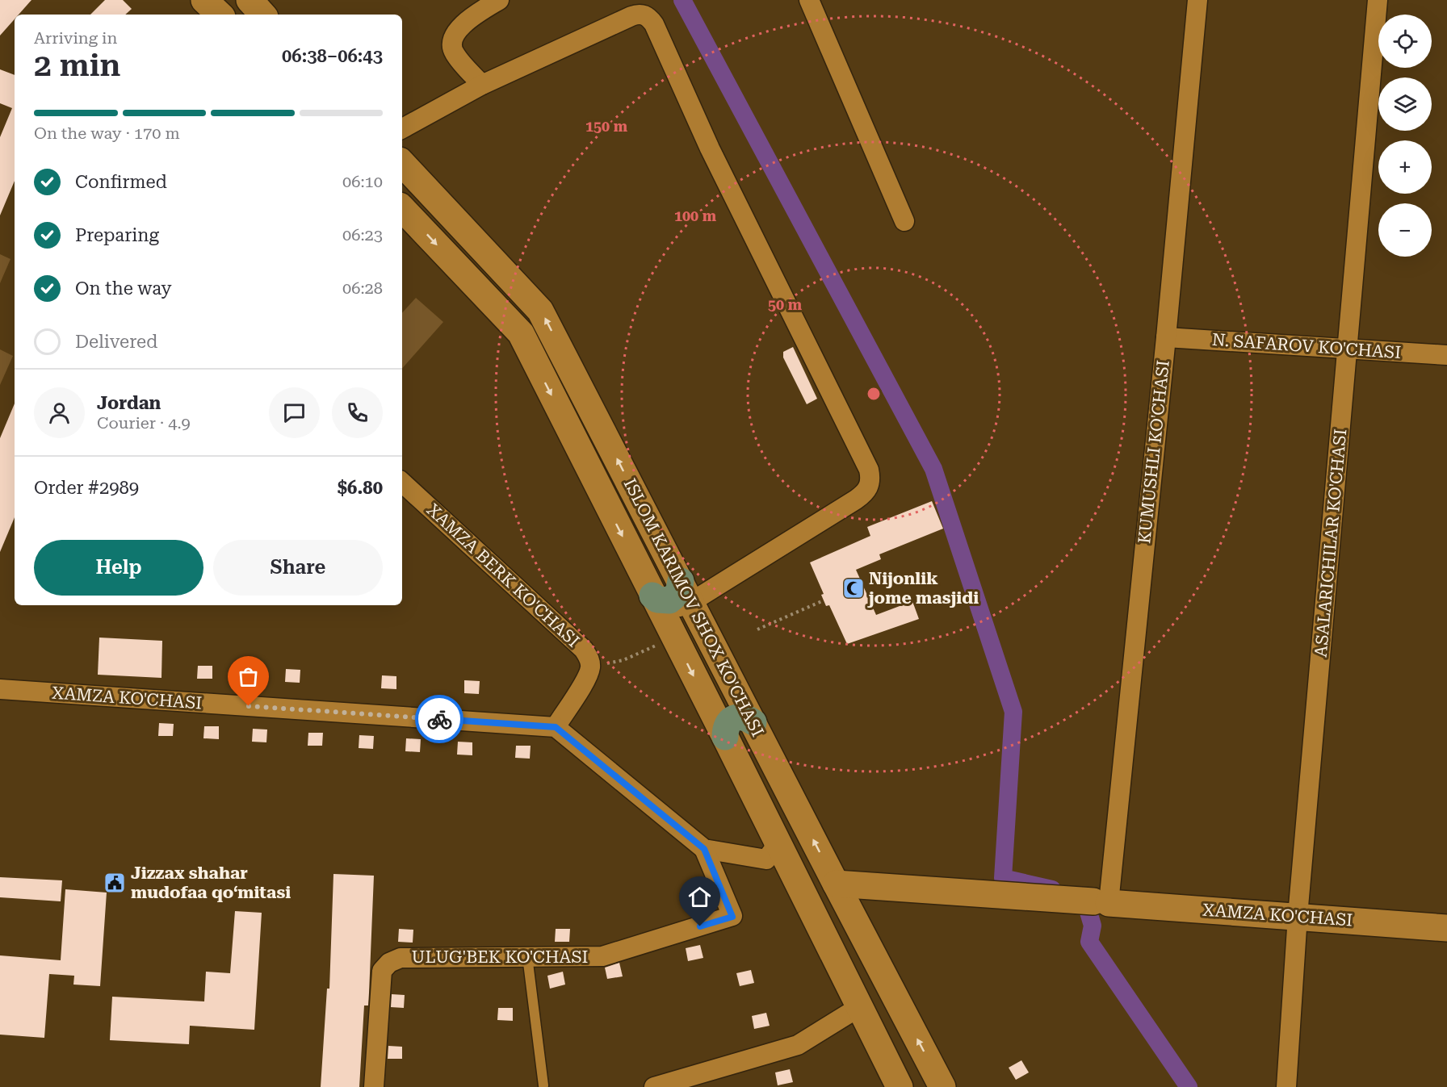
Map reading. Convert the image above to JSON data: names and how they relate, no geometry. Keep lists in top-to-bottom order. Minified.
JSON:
{"streets":{"main road":["ISLOM KARIMOV SHOX KO'CHASI","XAMZA KO'CHASI"],"street":["N. SAFAROV KO'CHASI","KUMUSHLI KO'CHASI","ASALARICHILAR KO'CHASI","XAMZA BERK KO'CHASI","ULUG'BEK KO'CHASI"]},"crossings":[["N. SAFAROV KO'CHASI","KUMUSHLI KO'CHASI"],["N. SAFAROV KO'CHASI","ASALARICHILAR KO'CHASI"],["KUMUSHLI KO'CHASI","XAMZA KO'CHASI"],["ASALARICHILAR KO'CHASI","XAMZA KO'CHASI"],["ISLOM KARIMOV SHOX KO'CHASI","XAMZA KO'CHASI"]],"places":{"mosque":["Nijonlik jome masjidi"],"public building":["Jizzax shahar mudofaa qoʻmitasi"]},"page":{"map_buttons":["+","−"],"heading":["2 min","Arriving in","06:38–06:43"],"panel":["Jordan","Courier · 4.9","Order #2989","$6.80"],"bar":"On the way · 170 m","list":[["Confirmed","06:10"],["Preparing","06:23"],["On the way","06:28"],"Delivered"],"buttons":["Help","Share"]},"rings":["150 m","100 m","50 m"]}
